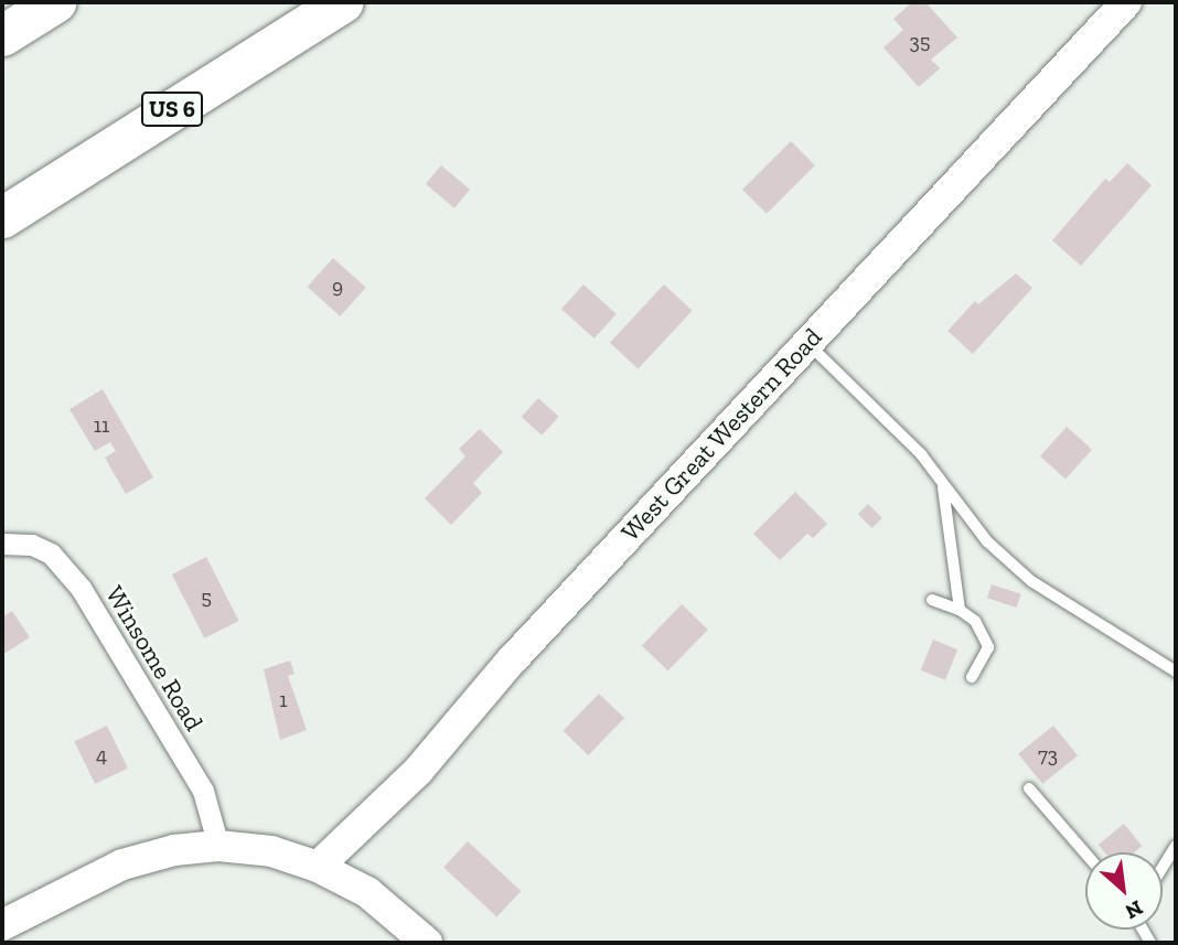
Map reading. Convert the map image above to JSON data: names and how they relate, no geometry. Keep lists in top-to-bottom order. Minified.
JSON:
{"streets":{"highway":["US 6"],"street":["West Great Western Road","Winsome Road"]},"house_numbers":["35","9","11","5","1","4","73"],"north":"bottom right"}
